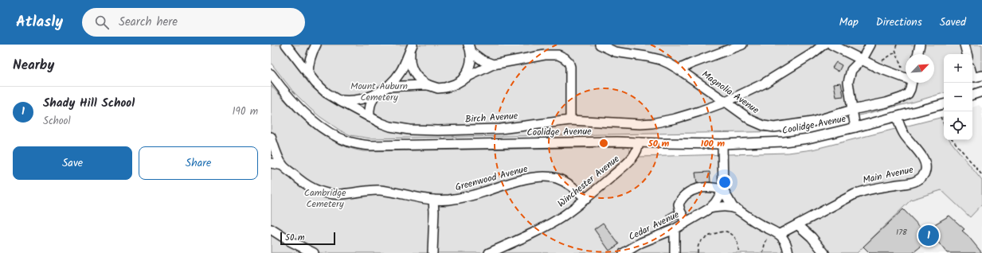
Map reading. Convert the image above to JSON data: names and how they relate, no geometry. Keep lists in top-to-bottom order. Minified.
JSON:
{"streets":{"street":["Magnolia Avenue","Birch Avenue","Coolidge Avenue","Main Avenue","Greenwood Avenue","Winchester Avenue","Cedar Avenue"]},"crossings":[["Magnolia Avenue","Birch Avenue"],["Coolidge Avenue","Main Avenue"],["Coolidge Avenue","Winchester Avenue"],["Greenwood Avenue","Winchester Avenue"]],"parks":["Mount Auburn Cemetery","Cambridge Cemetery"],"house_numbers":["178"],"scale_bar":"50 m","north":"top right","page":{"header":"Atlasly","search":"Search here","nav":["Map","Directions","Saved"],"heading":"Nearby","map_buttons":["+","−"],"list":[{"mark":"1","name":"Shady Hill School","note":"School","value":"190 m"}],"buttons":["Save","Share"],"pins":"1","scale":"50 m"},"rings":["50 m","100 m"]}
